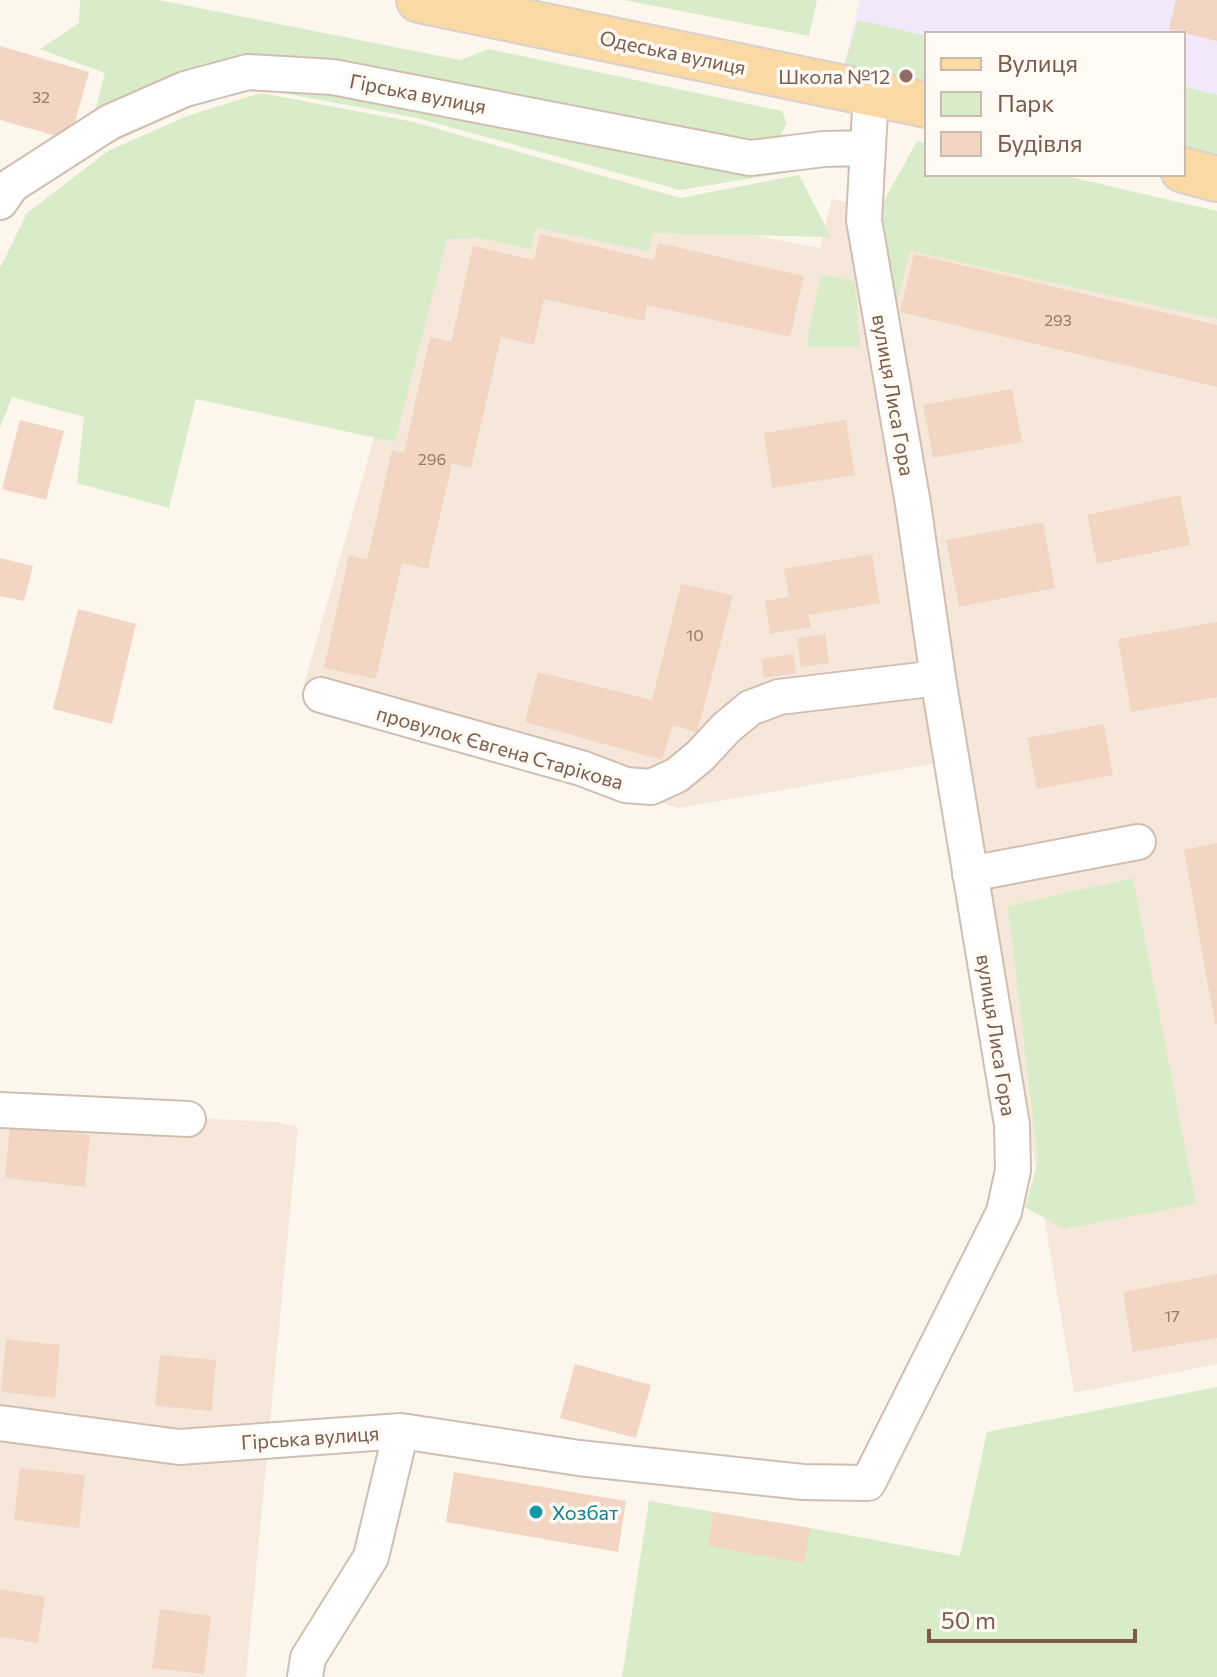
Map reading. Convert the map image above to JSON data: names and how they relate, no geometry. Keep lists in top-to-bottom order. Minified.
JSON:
{"streets":{"main road":["Одеська вулиця"],"street":["Гірська вулиця","вулиця Лиса Гора","провулок Євгена Старікова"]},"crossings":[["Одеська вулиця","вулиця Лиса Гора"],["Гірська вулиця","вулиця Лиса Гора"],["вулиця Лиса Гора","провулок Євгена Старікова"]],"places":["Школа №12","Хозбат"],"house_numbers":["32","293","296","10","17"],"legend":["Вулиця","Парк","Будівля"],"scale_bar":"50 m"}
